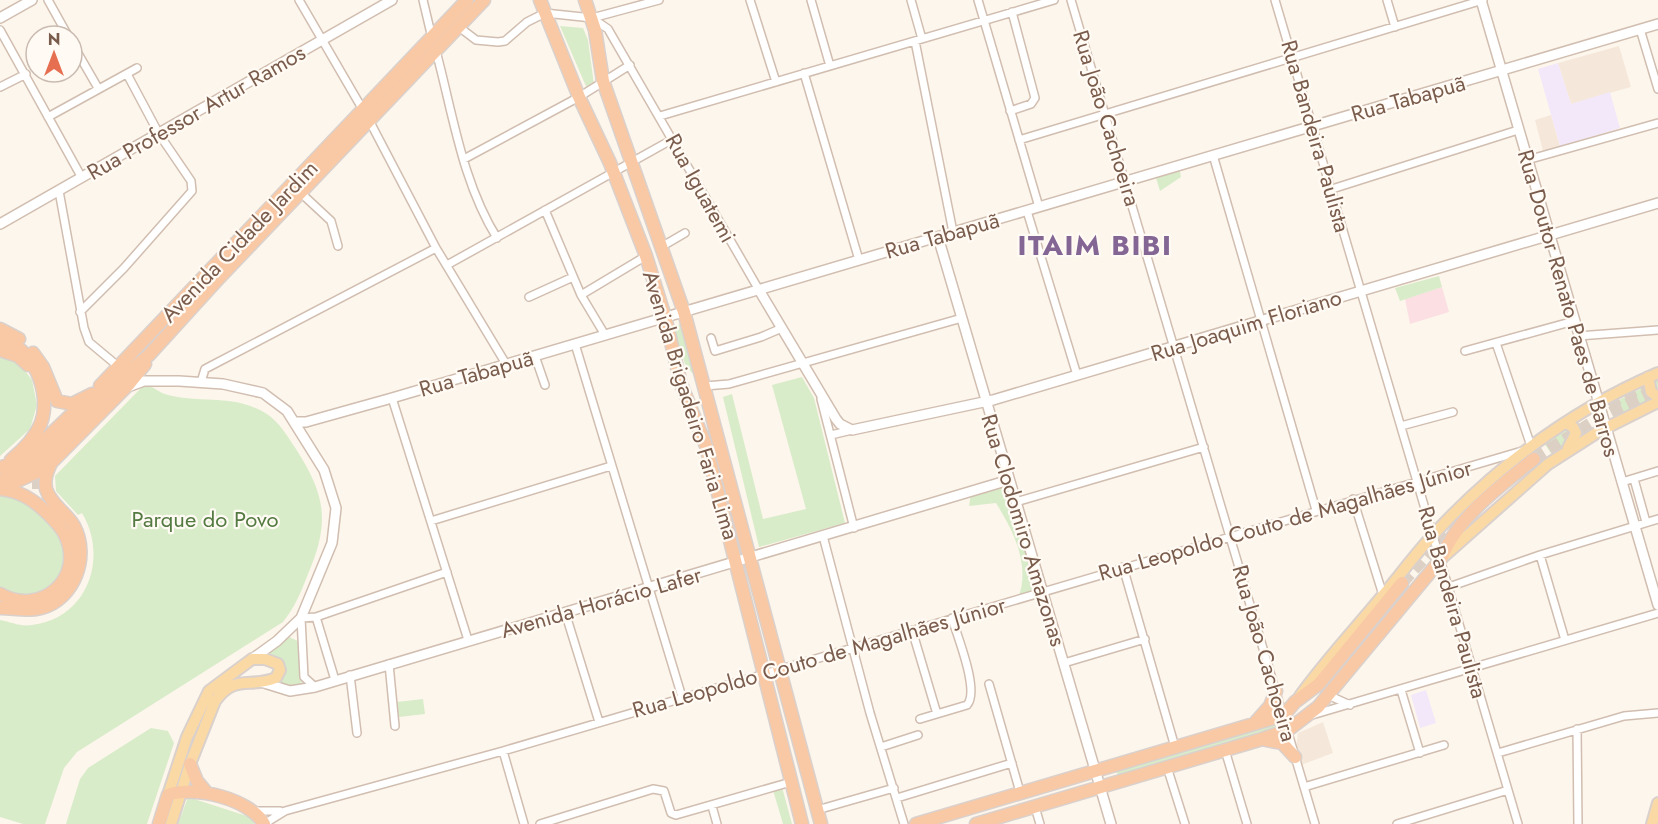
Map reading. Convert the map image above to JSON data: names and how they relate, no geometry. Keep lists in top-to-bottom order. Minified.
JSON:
{"streets":{"highway":["Avenida Cidade Jardim","Avenida Brigadeiro Faria Lima"],"street":["Rua Tabapuã","Rua Professor Artur Ramos","Rua João Cachoeira","Rua Bandeira Paulista","Rua Iguatemi","Rua Doutor Renato Paes de Barros","Rua Joaquim Floriano","Rua Leopoldo Couto de Magalhães Júnior","Rua Clodomiro Amazonas","Avenida Horácio Lafer"]},"crossings":[["Rua Tabapuã","Rua João Cachoeira"],["Rua Tabapuã","Rua Bandeira Paulista"],["Rua Tabapuã","Rua Iguatemi"],["Rua Tabapuã","Rua Doutor Renato Paes de Barros"],["Rua Tabapuã","Avenida Brigadeiro Faria Lima"],["Rua Tabapuã","Rua Clodomiro Amazonas"],["Rua João Cachoeira","Rua Joaquim Floriano"],["Rua João Cachoeira","Rua Leopoldo Couto de Magalhães Júnior"],["Rua Bandeira Paulista","Rua Joaquim Floriano"],["Rua Bandeira Paulista","Rua Leopoldo Couto de Magalhães Júnior"],["Rua Iguatemi","Rua Joaquim Floriano"],["Rua Iguatemi","Avenida Brigadeiro Faria Lima"],["Rua Doutor Renato Paes de Barros","Rua Joaquim Floriano"],["Rua Joaquim Floriano","Rua Clodomiro Amazonas"],["Avenida Brigadeiro Faria Lima","Rua Leopoldo Couto de Magalhães Júnior"],["Avenida Brigadeiro Faria Lima","Avenida Horácio Lafer"],["Rua Leopoldo Couto de Magalhães Júnior","Rua Clodomiro Amazonas"],["Rua Clodomiro Amazonas","Avenida Horácio Lafer"]],"districts":["ITAIM BIBI"],"parks":["Parque do Povo"],"north":"top"}
